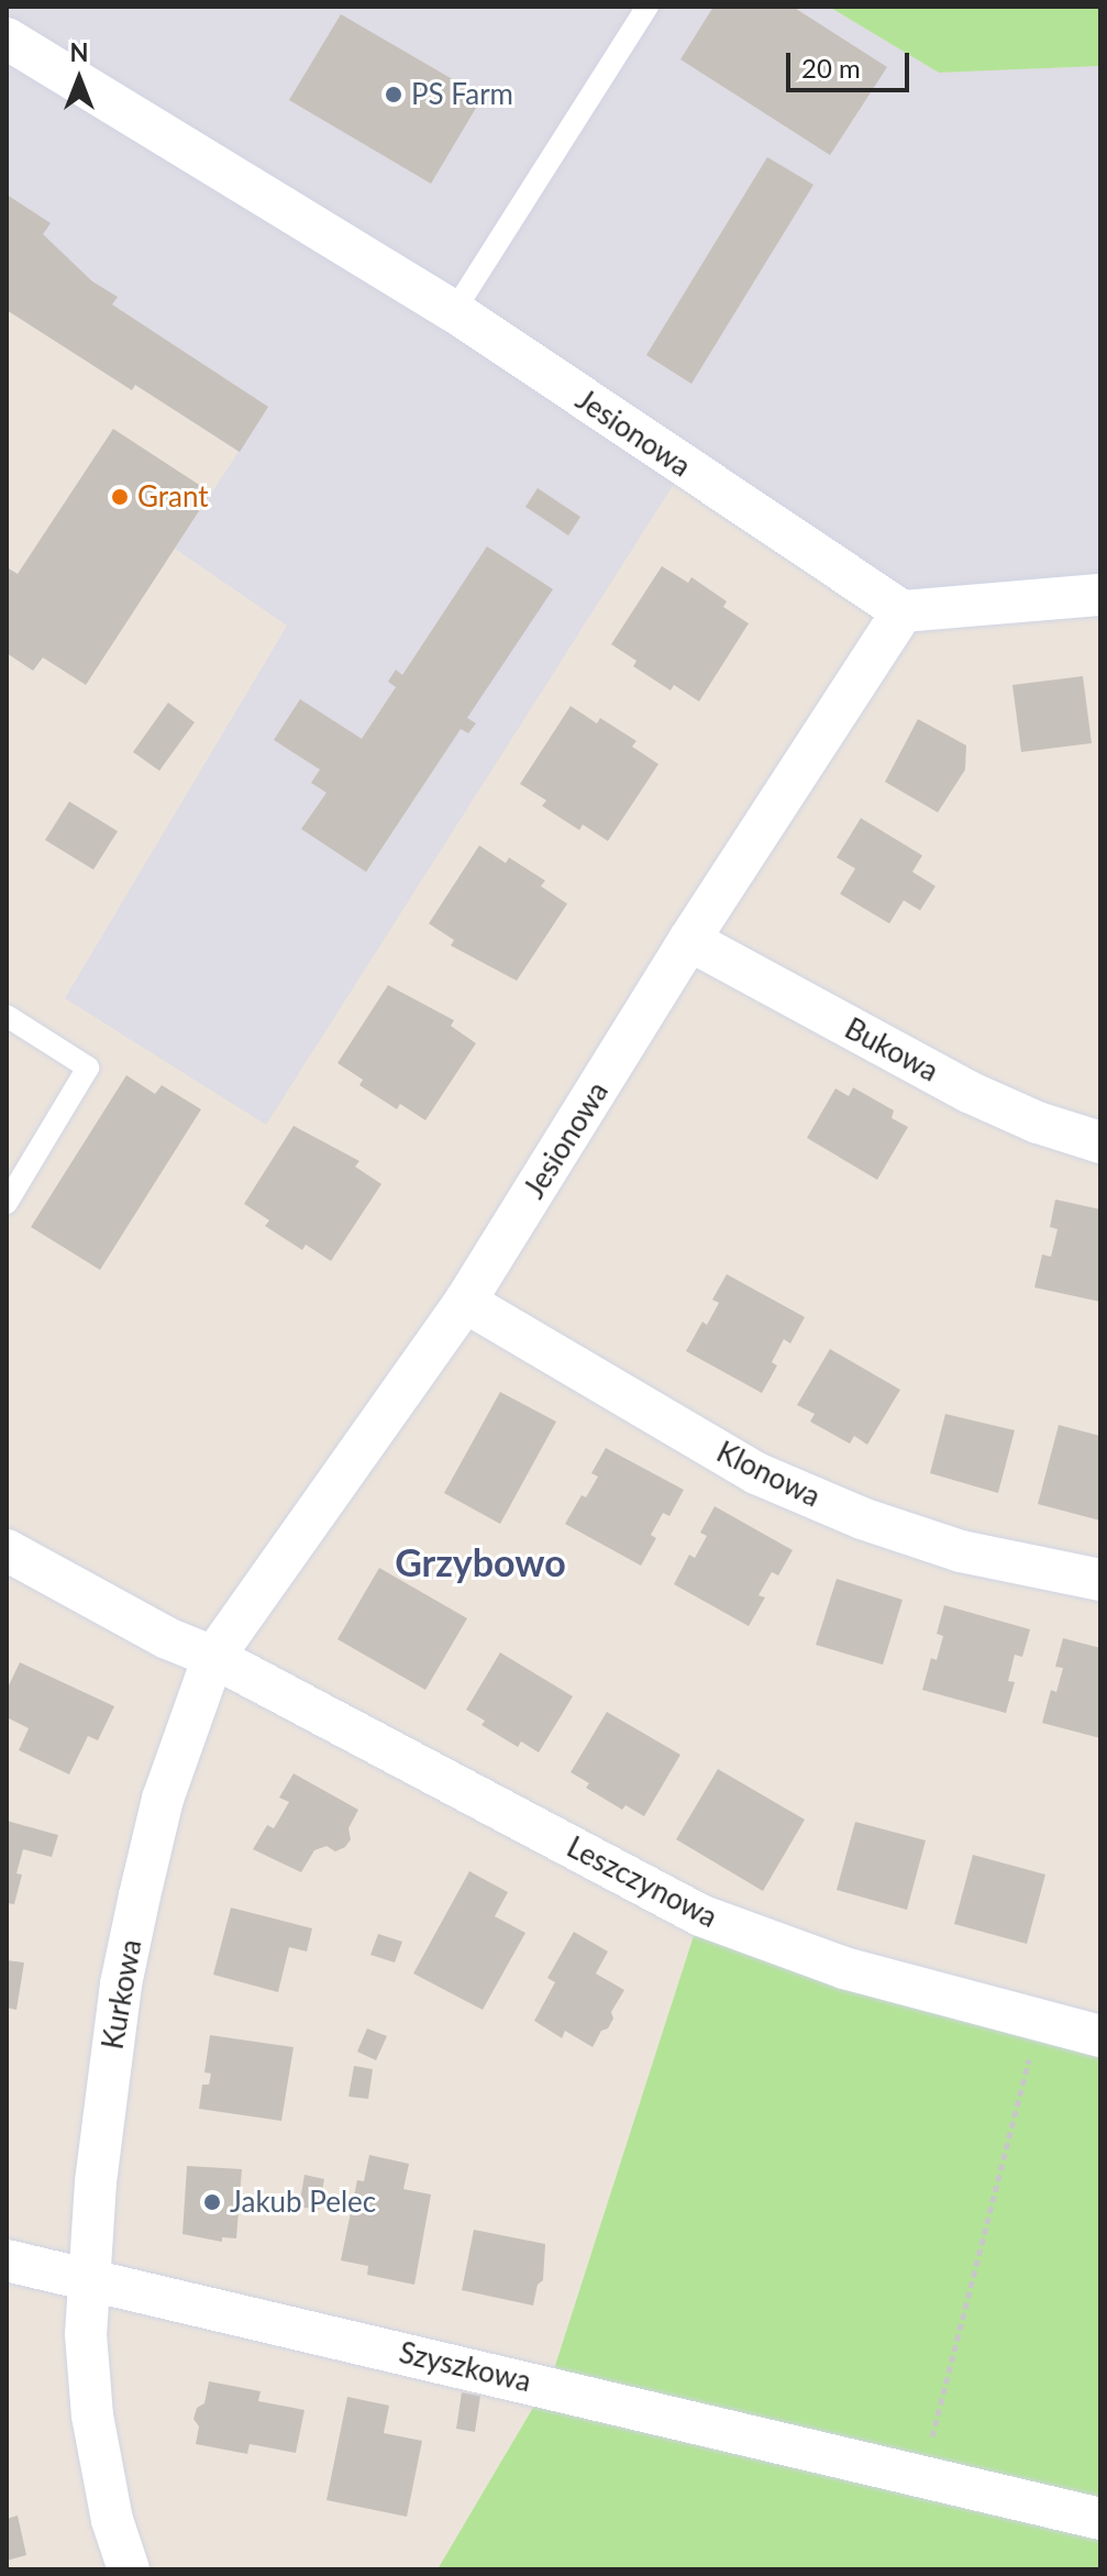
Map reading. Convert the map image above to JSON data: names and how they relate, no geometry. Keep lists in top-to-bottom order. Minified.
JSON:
{"streets":{"street":["Jesionowa","Bukowa","Klonowa","Leszczynowa","Kurkowa","Szyszkowa"]},"crossings":[["Jesionowa","Bukowa"],["Jesionowa","Klonowa"],["Jesionowa","Leszczynowa"],["Jesionowa","Kurkowa"],["Leszczynowa","Kurkowa"],["Kurkowa","Szyszkowa"]],"districts":["Grzybowo"],"places":["PS Farm","Grant","Jakub Pelec"],"scale_bar":"20 m","north":"top"}
